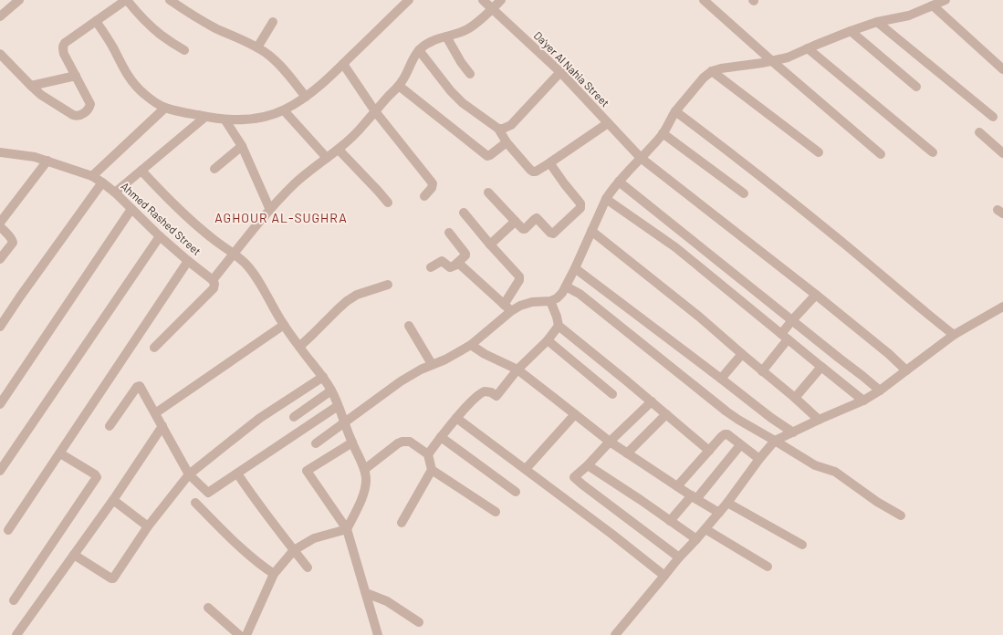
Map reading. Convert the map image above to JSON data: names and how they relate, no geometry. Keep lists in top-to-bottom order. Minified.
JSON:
{"streets":{"street":["Da'yer Al Nahia Street","Ahmed Rashed Street"]},"districts":["AGHOUR AL-SUGHRA"]}
